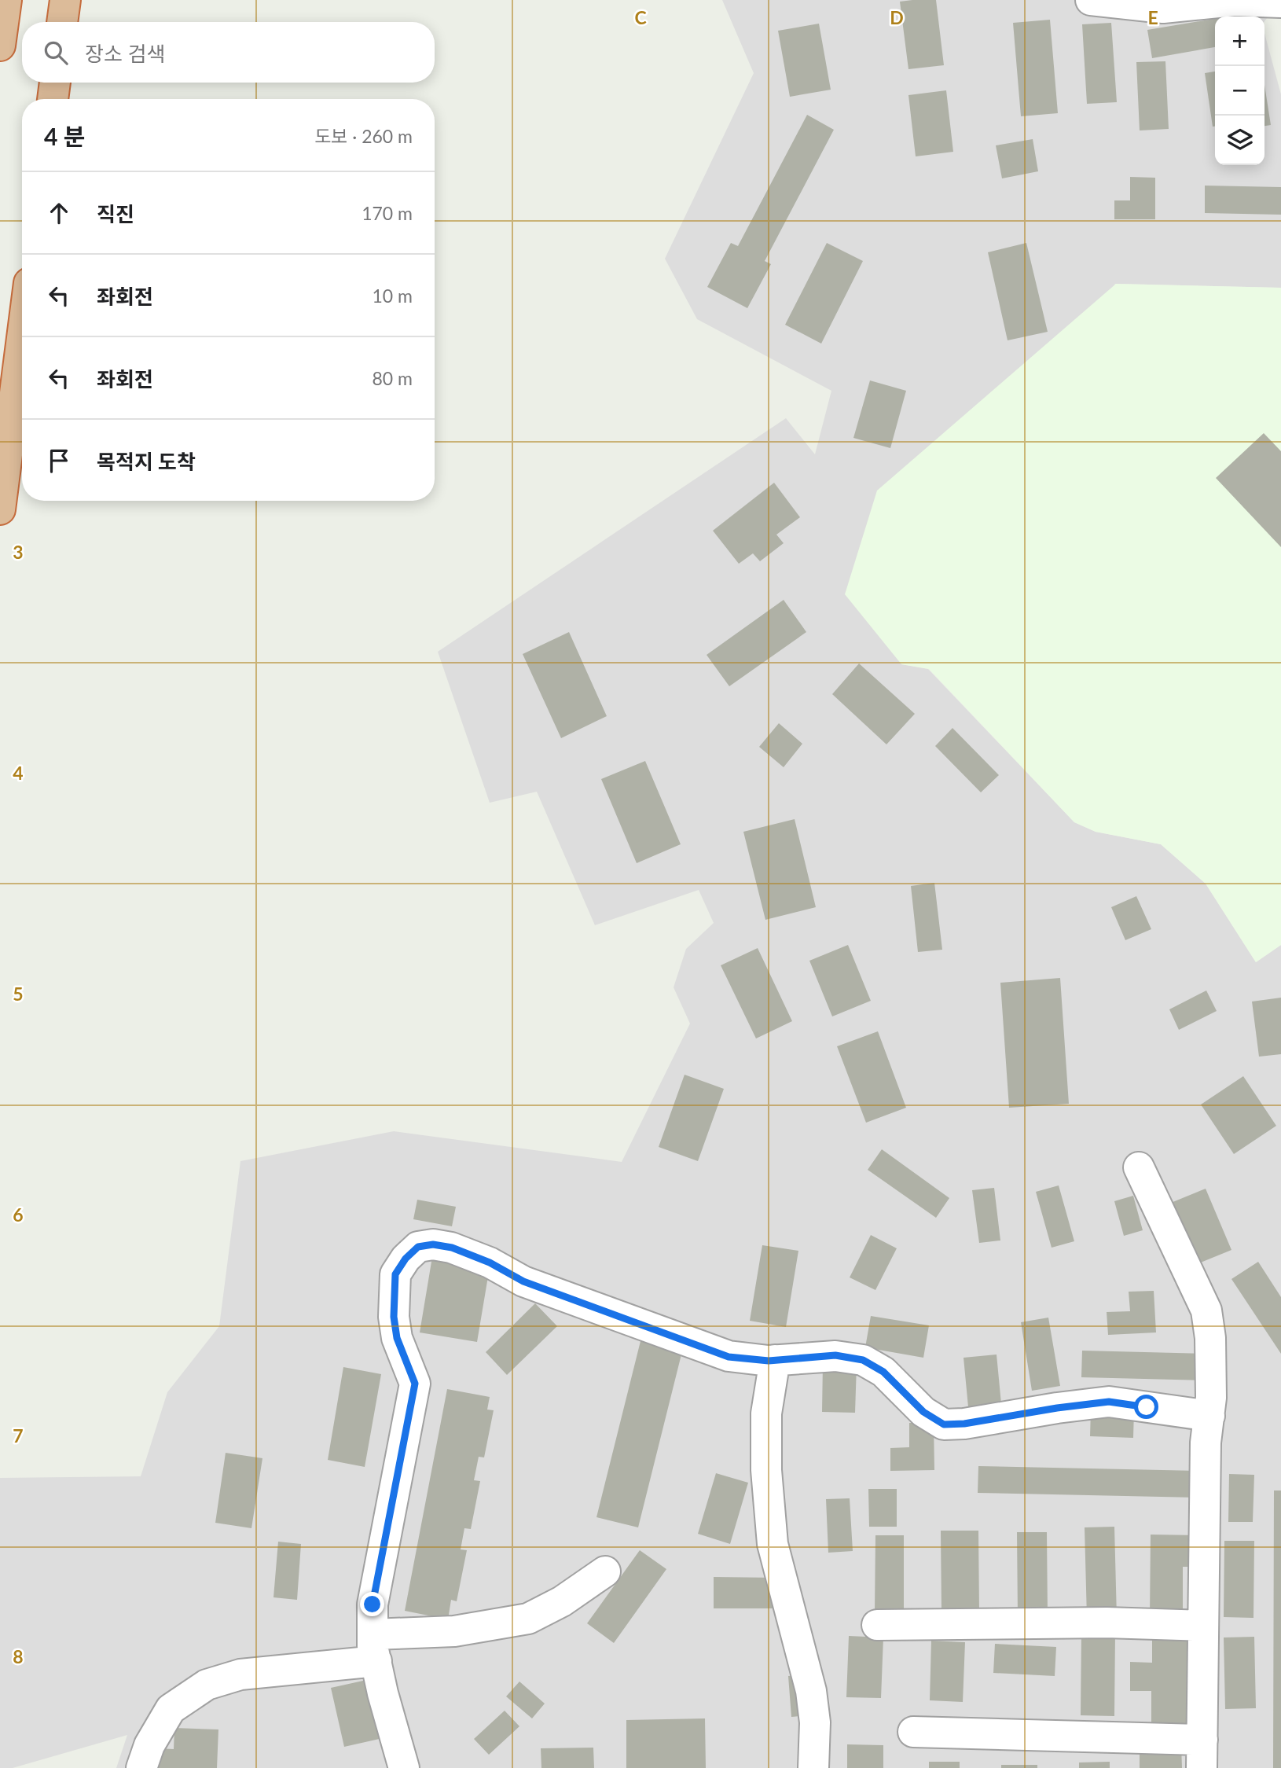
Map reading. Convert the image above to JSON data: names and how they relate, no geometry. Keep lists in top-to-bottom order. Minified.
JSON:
{"page":{"map_buttons":["+","−"],"search":"장소 검색","heading":["4 분","도보 · 260 m"],"list":[["직진","170 m"],["좌회전","10 m"],["좌회전","80 m"],"목적지 도착"]},"grid":{"columns":["C","D","E"],"rows":["3","4","5","6","7","8"]}}
